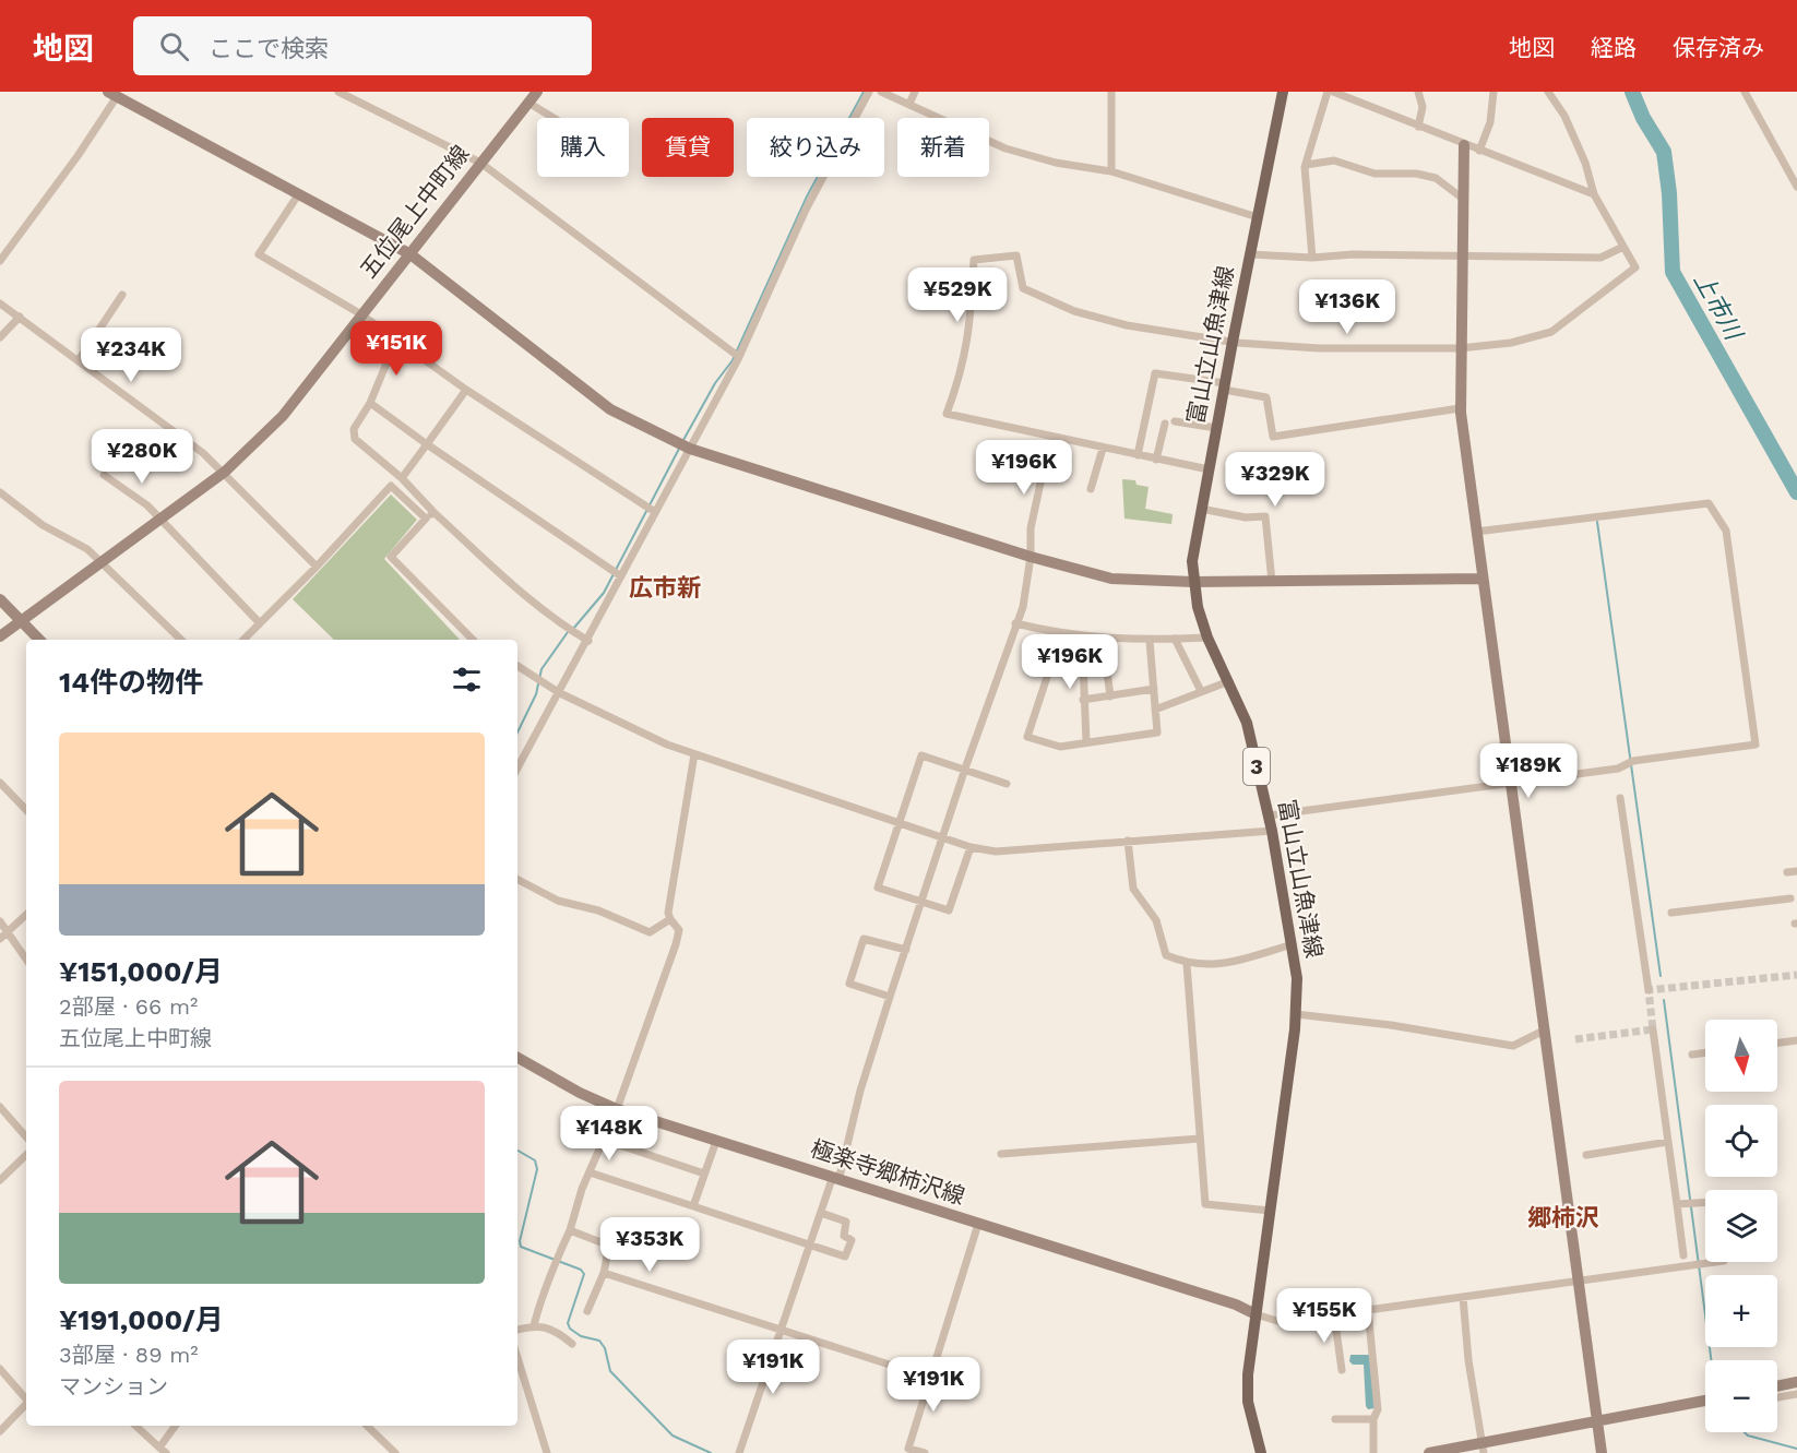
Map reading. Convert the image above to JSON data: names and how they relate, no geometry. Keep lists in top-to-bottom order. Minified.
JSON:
{"streets":{"main road":["富山立山魚津線","3"],"street":["五位尾上中町線","極楽寺郷柿沢線"]},"crossings":[["富山立山魚津線","極楽寺郷柿沢線"]],"districts":["広市新","郷柿沢"],"water":["上市川"],"north":"bottom","page":{"header":"地図","search":"ここで検索","nav":["地図","経路","保存済み"],"chip":["購入","賃貸","絞り込み","新着"],"price":["¥529K","¥136K","¥151K","¥234K","¥280K","¥196K","¥329K","¥196K","¥189K","¥148K","¥353K","¥155K","¥191K","¥191K"],"heading":"14件の物件","list":[{"name":"¥151,000/月","note":"2部屋 · 66 m² · 五位尾上中町線"},{"name":"¥191,000/月","note":"3部屋 · 89 m² · マンション"}],"map_buttons":["+","−"]}}
